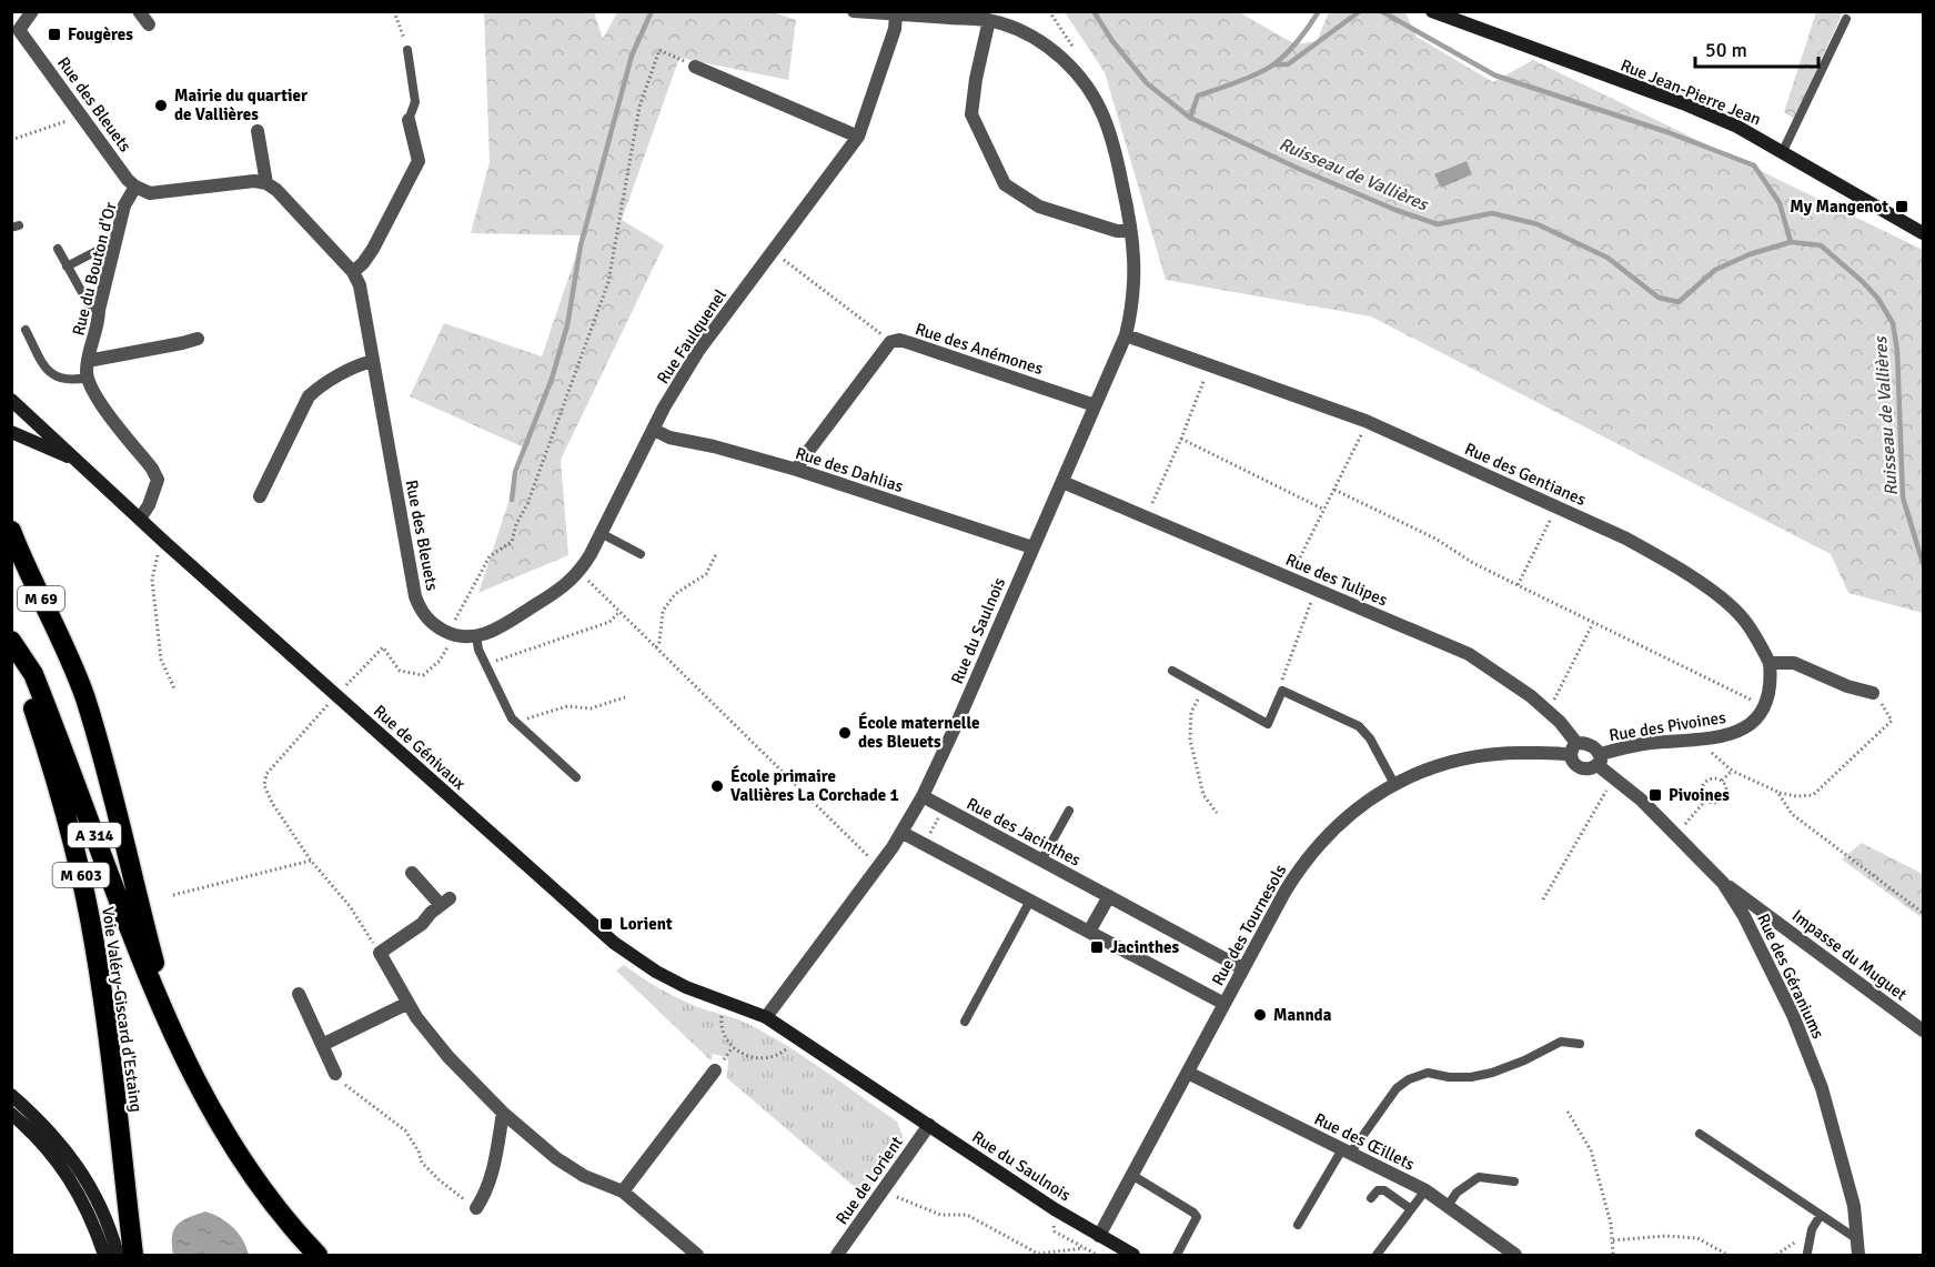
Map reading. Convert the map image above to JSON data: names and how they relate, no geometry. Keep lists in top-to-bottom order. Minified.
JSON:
{"streets":{"highway":["M 69","A 314","M 603","Voie Valéry-Giscard d'Estaing"],"street":["Rue Jean-Pierre Jean","Rue des Bleuets","Rue du Bouton d'Or","Rue Faulquenel","Rue des Anémones","Rue des Dahlias","Rue des Gentianes","Rue des Tulipes","Rue du Saulnois","Rue des Pivoines","Rue de Génivaux","Rue des Jacinthes","Rue des Tournesols","Impasse du Muguet","Rue des Géraniums","Rue des Œillets","Rue de Lorient"]},"crossings":[["Rue des Bleuets","Rue du Bouton d'Or"],["Rue du Bouton d'Or","Rue de Génivaux"],["Rue Faulquenel","Rue des Dahlias"],["Rue Faulquenel","Rue du Saulnois"],["Rue des Anémones","Rue des Dahlias"],["Rue des Anémones","Rue du Saulnois"],["Rue des Dahlias","Rue du Saulnois"],["Rue des Gentianes","Rue du Saulnois"],["Rue des Tulipes","Rue du Saulnois"],["Rue des Tulipes","Rue des Pivoines"],["Rue des Tulipes","Rue des Tournesols"],["Rue des Tulipes","Rue des Géraniums"],["M 69","A 314"],["Rue du Saulnois","Rue de Génivaux"],["Rue du Saulnois","Rue des Jacinthes"],["Rue du Saulnois","Rue des Tournesols"],["Rue du Saulnois","Rue de Lorient"],["Rue des Pivoines","Rue des Tournesols"],["Rue des Pivoines","Rue des Géraniums"],["Rue des Jacinthes","Rue des Tournesols"],["Rue des Tournesols","Rue des Géraniums"],["Rue des Tournesols","Rue des Œillets"],["Impasse du Muguet","Rue des Géraniums"]],"water":["Ruisseau de Vallières"],"places":{"transit":["Fougères","My Mangenot","Pivoines","Lorient","Jacinthes"],"other":["Mairie du quartier de Vallières","École maternelle des Bleuets","École primaire Vallières La Corchade 1","Mannda"]},"scale_bar":"50 m"}
